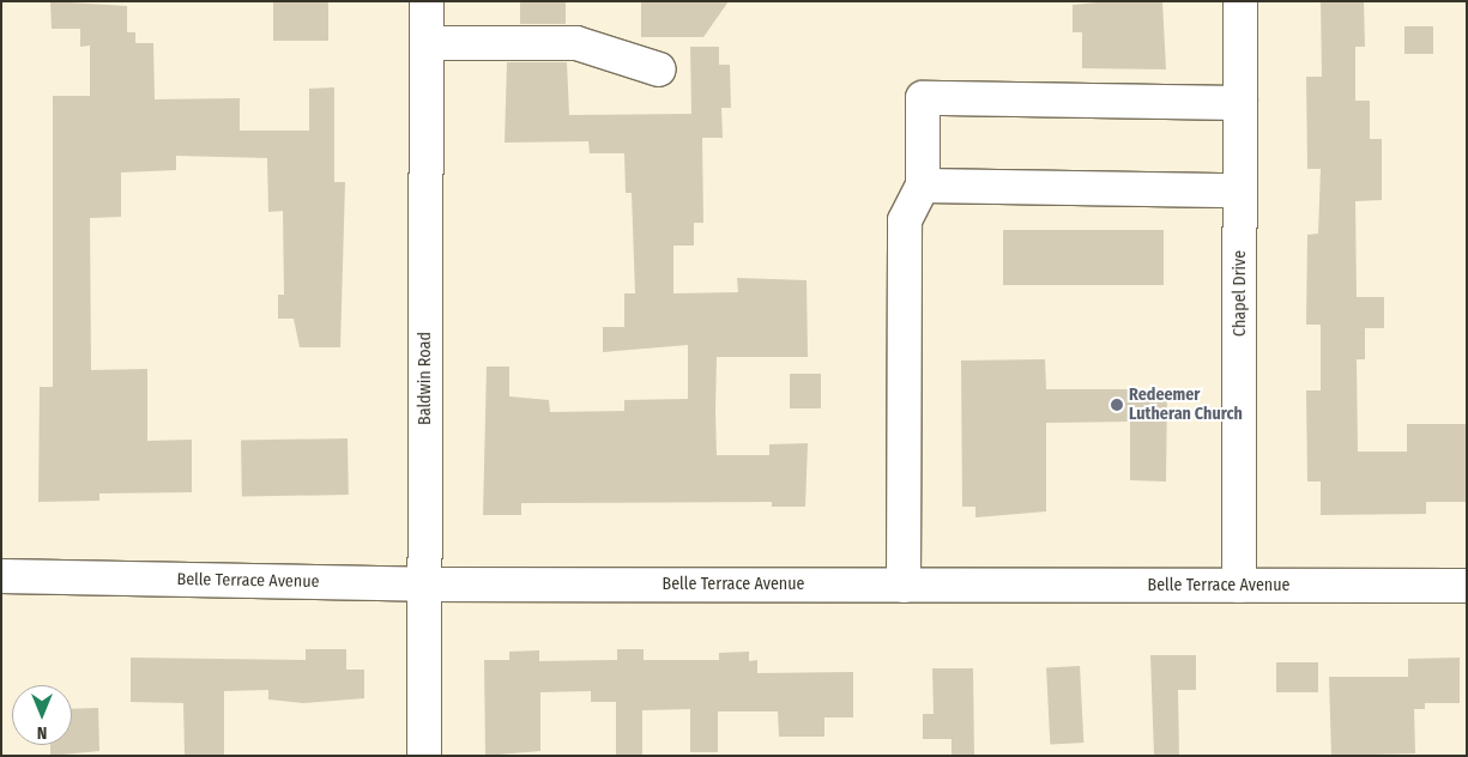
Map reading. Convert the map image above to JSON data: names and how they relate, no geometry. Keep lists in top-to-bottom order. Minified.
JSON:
{"streets":{"street":["Chapel Drive","Baldwin Road","Belle Terrace Avenue"]},"crossings":[["Chapel Drive","Belle Terrace Avenue"],["Baldwin Road","Belle Terrace Avenue"]],"places":["Redeemer Lutheran Church"],"north":"bottom"}
